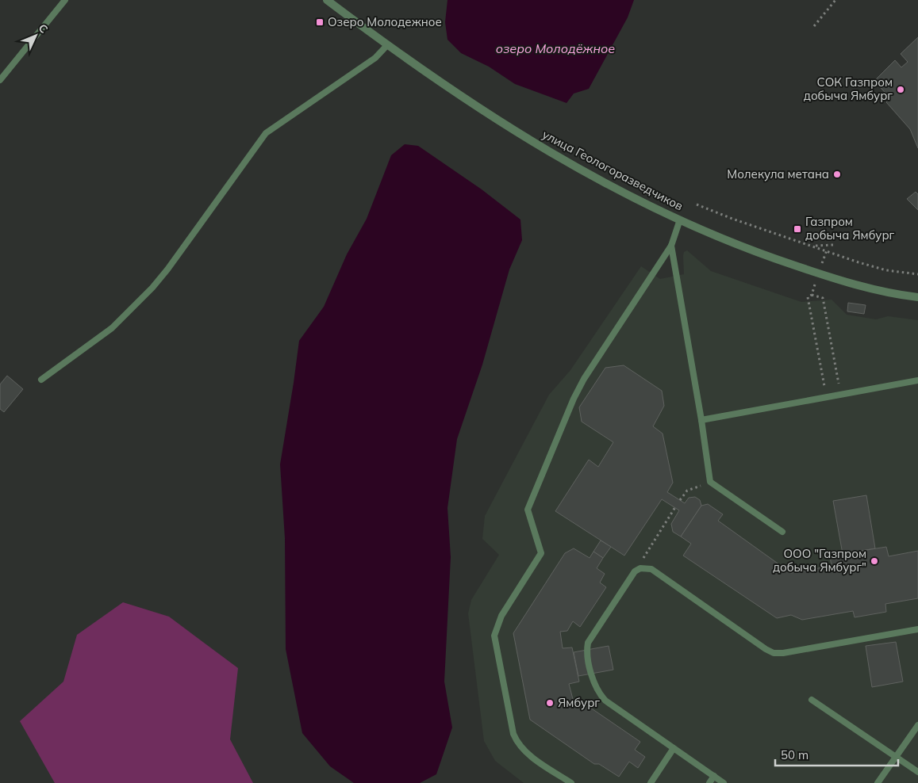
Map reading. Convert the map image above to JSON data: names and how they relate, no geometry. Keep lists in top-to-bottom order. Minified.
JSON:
{"streets":{"street":["улица Геологоразведчиков"]},"water":["озеро Молодёжное"],"places":{"transit":["Озеро Молодежное","Газпром добыча Ямбург"],"other":["СОК Газпром добыча Ямбург","Молекула метана","ООО \"Газпром добыча Ямбург\"","Ямбург"]},"scale_bar":"50 m","north":"top right"}
